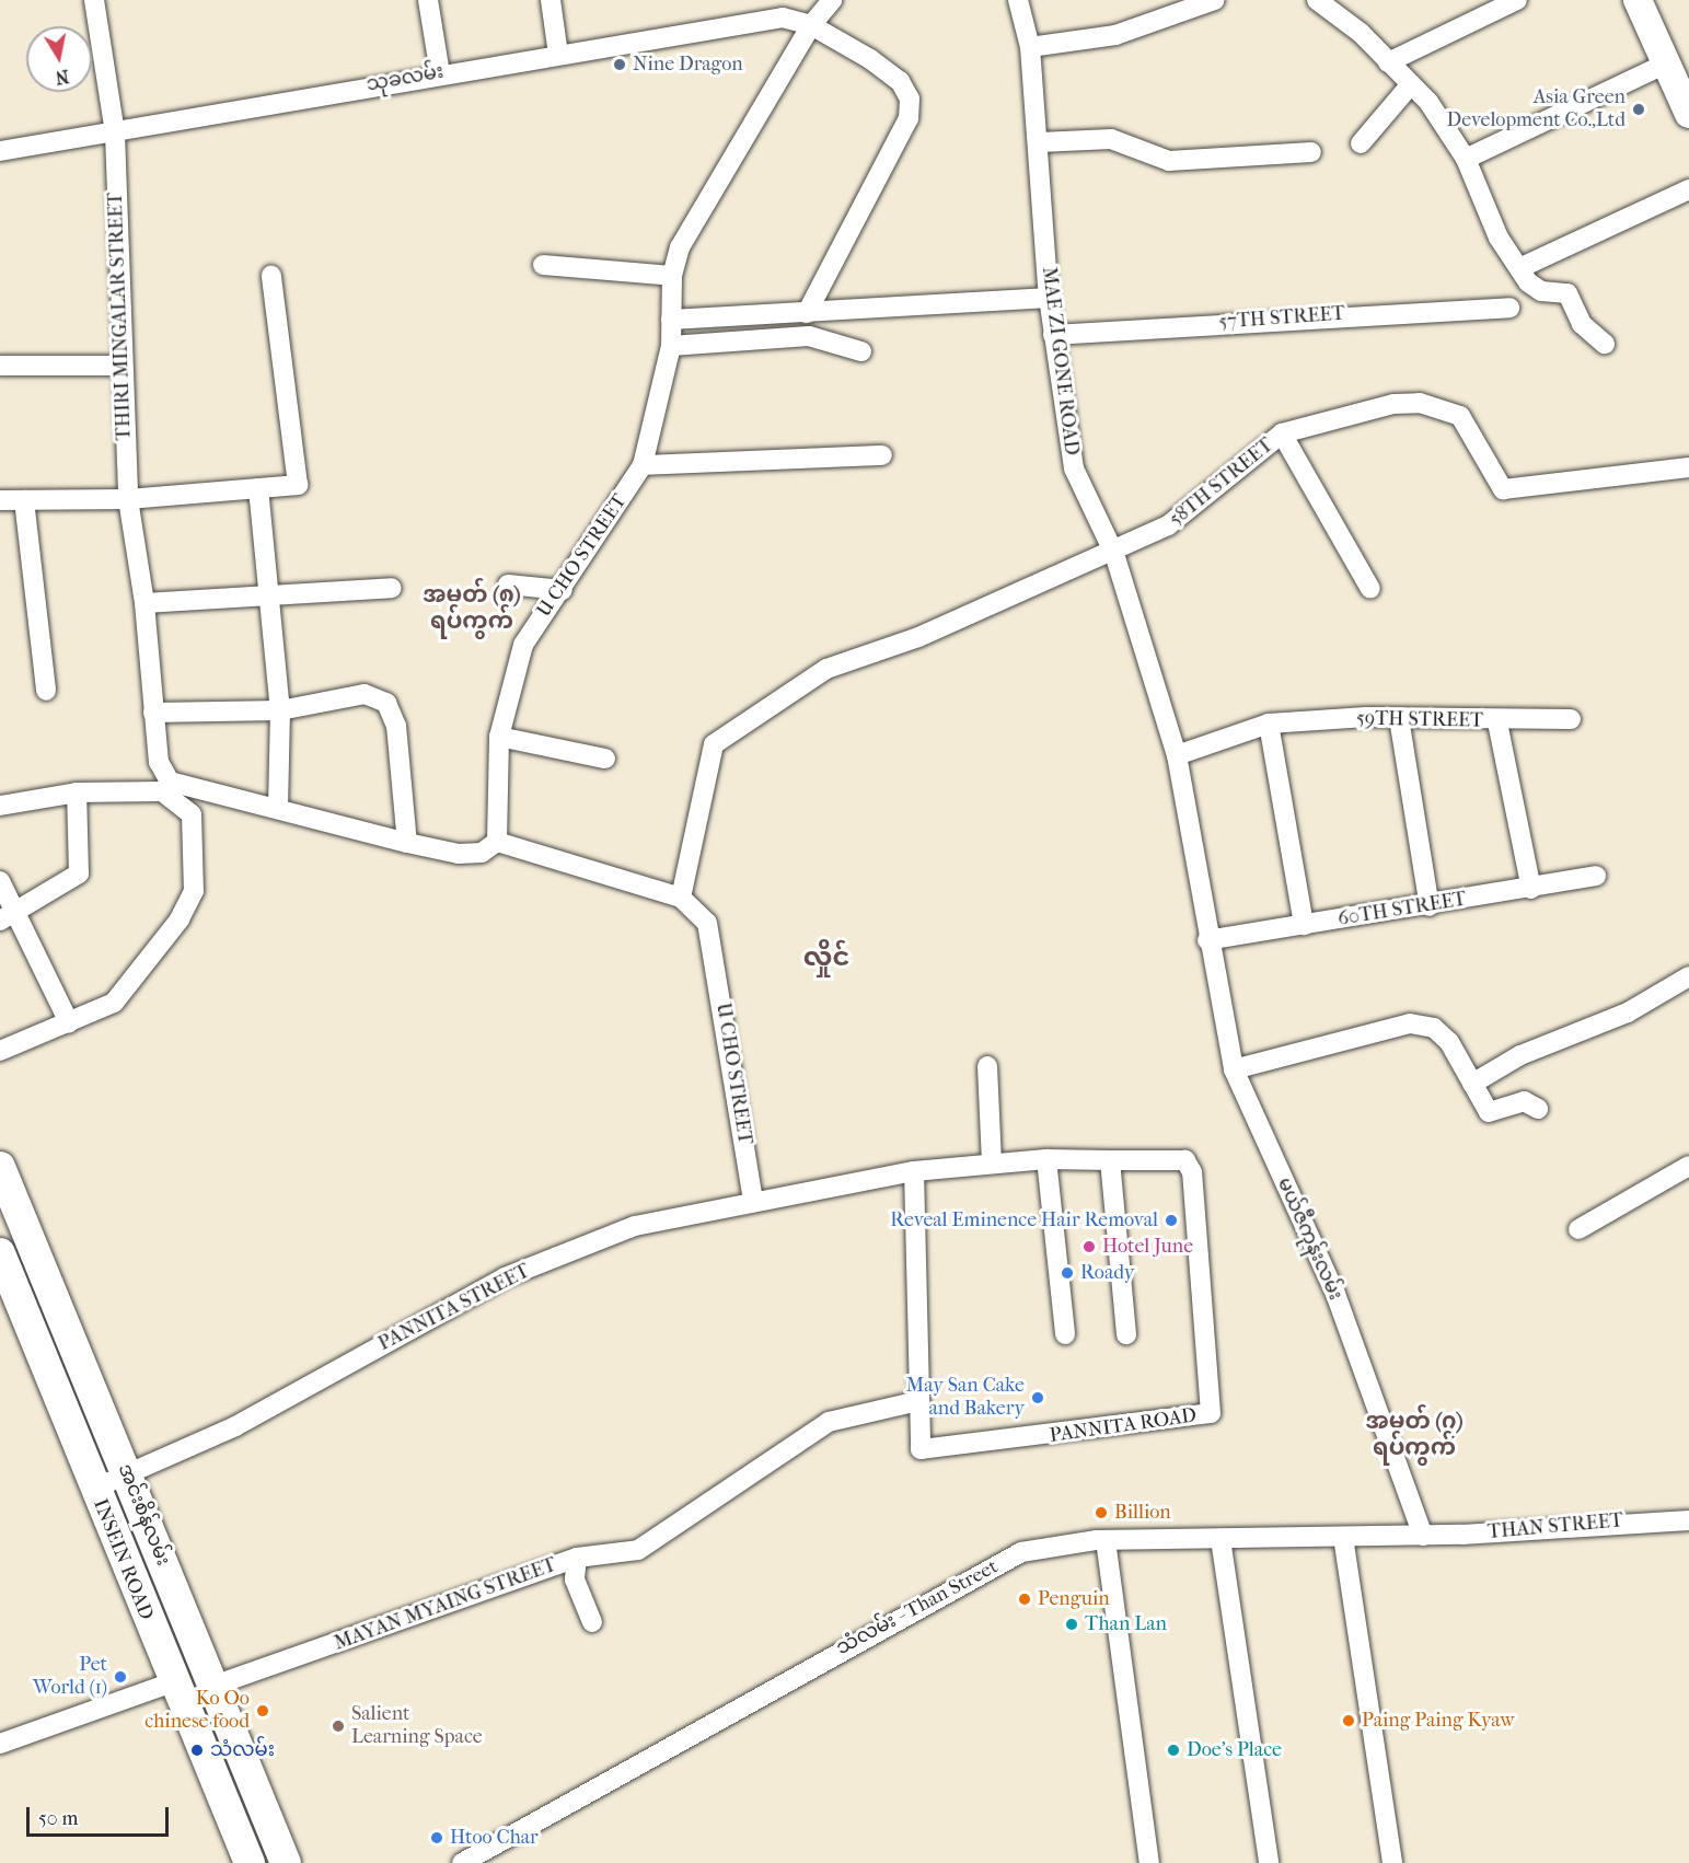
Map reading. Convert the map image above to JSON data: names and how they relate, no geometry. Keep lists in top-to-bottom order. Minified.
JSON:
{"streets":{"main road":["အင်းစိန်လမ်း","INSEIN ROAD"],"street":["သုခလမ်း","THIRI MINGALAR STREET","57TH STREET","MAE ZI GONE ROAD","58TH STREET","U CHO STREET","59TH STREET","60TH STREET","မယ်ဇီကုန်းလမ်း","PANNITA STREET","PANNITA ROAD","THAN STREET","MAYAN MYAING STREET","သံလမ်း - Than Street"]},"crossings":[["သုခလမ်း","THIRI MINGALAR STREET"],["သုခလမ်း","U CHO STREET"],["57TH STREET","MAE ZI GONE ROAD"],["MAE ZI GONE ROAD","58TH STREET"],["MAE ZI GONE ROAD","59TH STREET"],["MAE ZI GONE ROAD","60TH STREET"],["MAE ZI GONE ROAD","မယ်ဇီကုန်းလမ်း"],["58TH STREET","U CHO STREET"],["U CHO STREET","PANNITA STREET"],["60TH STREET","မယ်ဇီကုန်းလမ်း"],["မယ်ဇီကုန်းလမ်း","THAN STREET"],["မယ်ဇီကုန်းလမ်း","သံလမ်း - Than Street"],["PANNITA STREET","PANNITA ROAD"],["PANNITA STREET","အင်းစိန်လမ်း"],["PANNITA STREET","INSEIN ROAD"],["PANNITA ROAD","MAYAN MYAING STREET"],["အင်းစိန်လမ်း","MAYAN MYAING STREET"],["THAN STREET","သံလမ်း - Than Street"]],"districts":["အမှတ် (၈) ရပ်ကွက်","လှိုင်","အမှတ် (၇) ရပ်ကွက်"],"places":["Nine Dragon","Asia Green Development Co.,Ltd","Reveal Eminence Hair Removal","Hotel June","Roady","May San Cake and Bakery","Billion","Penguin","Than Lan","Pet World (1)","Ko Oo chinese food","Paing Paing Kyaw","Salient Learning Space","သံလမ်း","Doe's Place","Htoo Char"],"scale_bar":"50 m","north":"bottom"}
